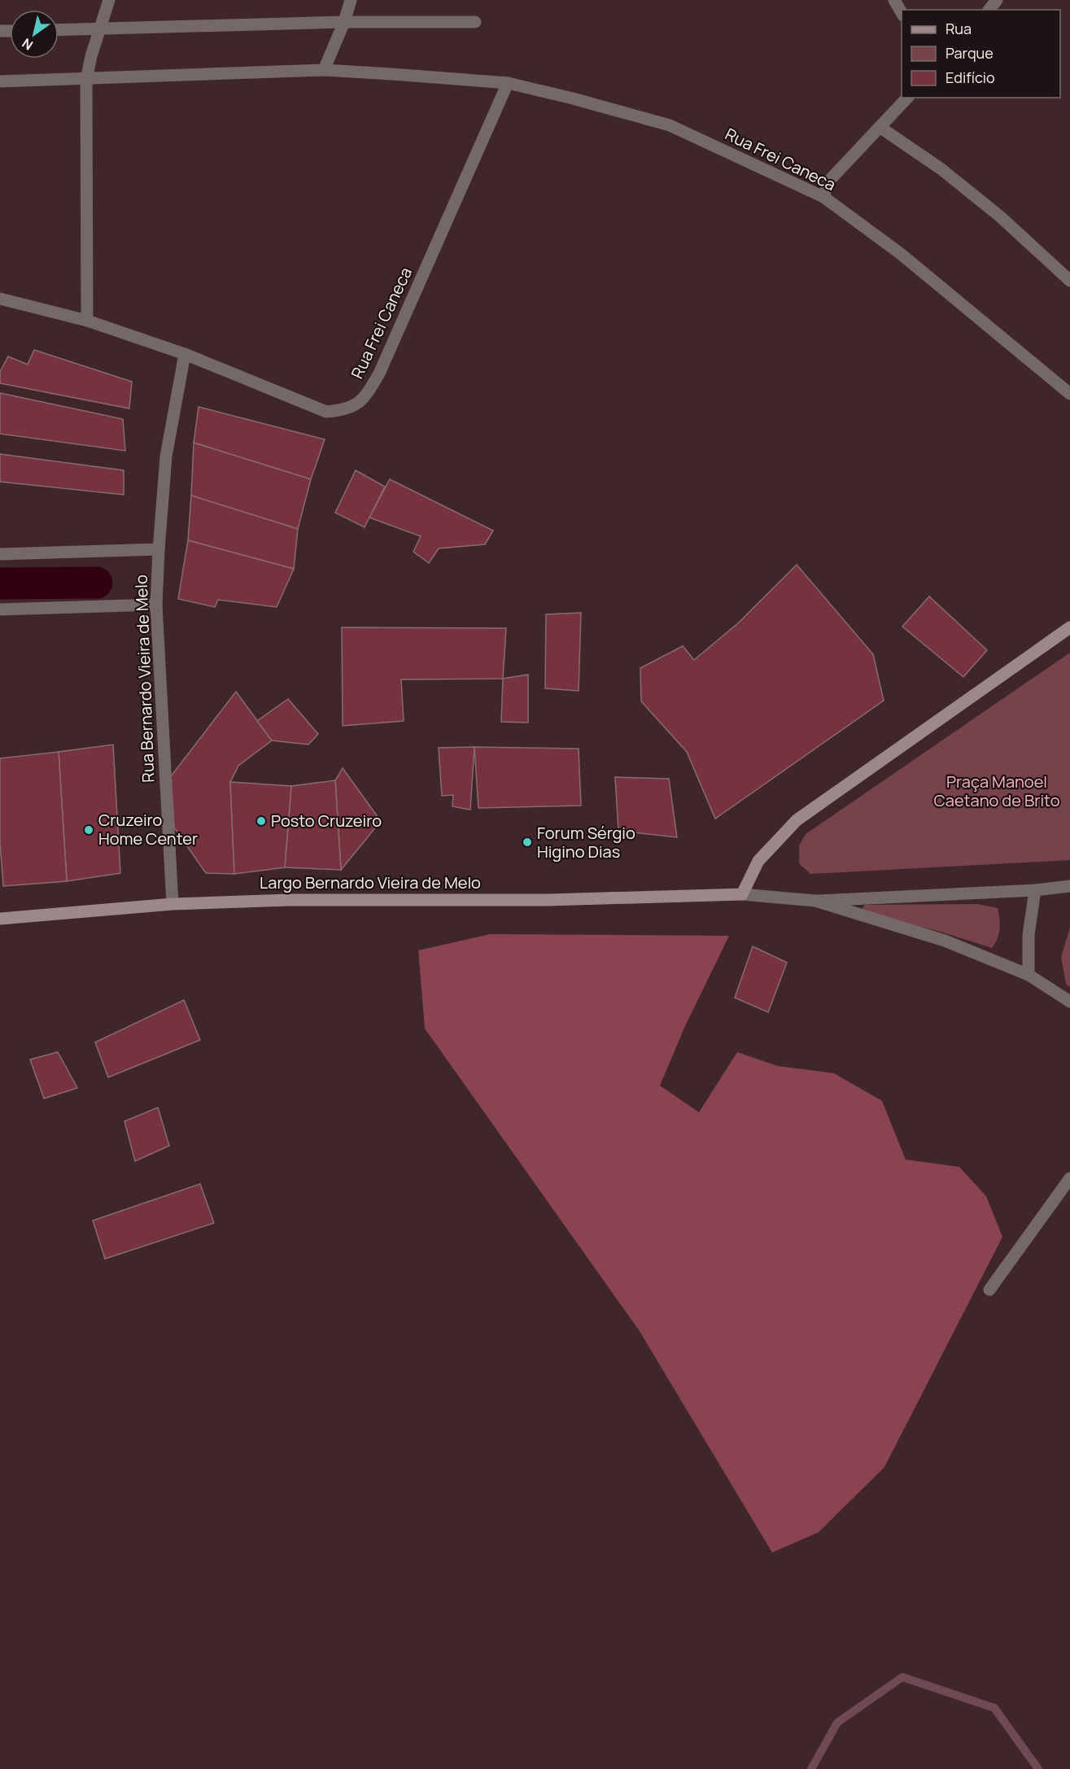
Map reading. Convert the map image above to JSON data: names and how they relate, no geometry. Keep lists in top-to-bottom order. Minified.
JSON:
{"streets":{"main road":["Largo Bernardo Vieira de Melo"],"street":["Rua Frei Caneca","Rua Bernardo Vieira de Melo"]},"crossings":[["Rua Frei Caneca","Rua Bernardo Vieira de Melo"],["Rua Bernardo Vieira de Melo","Largo Bernardo Vieira de Melo"]],"parks":["Praça Manoel Caetano de Brito"],"places":["Posto Cruzeiro","Cruzeiro Home Center","Forum Sérgio Higino Dias"],"legend":["Rua","Parque","Edifício"],"north":"bottom left"}
